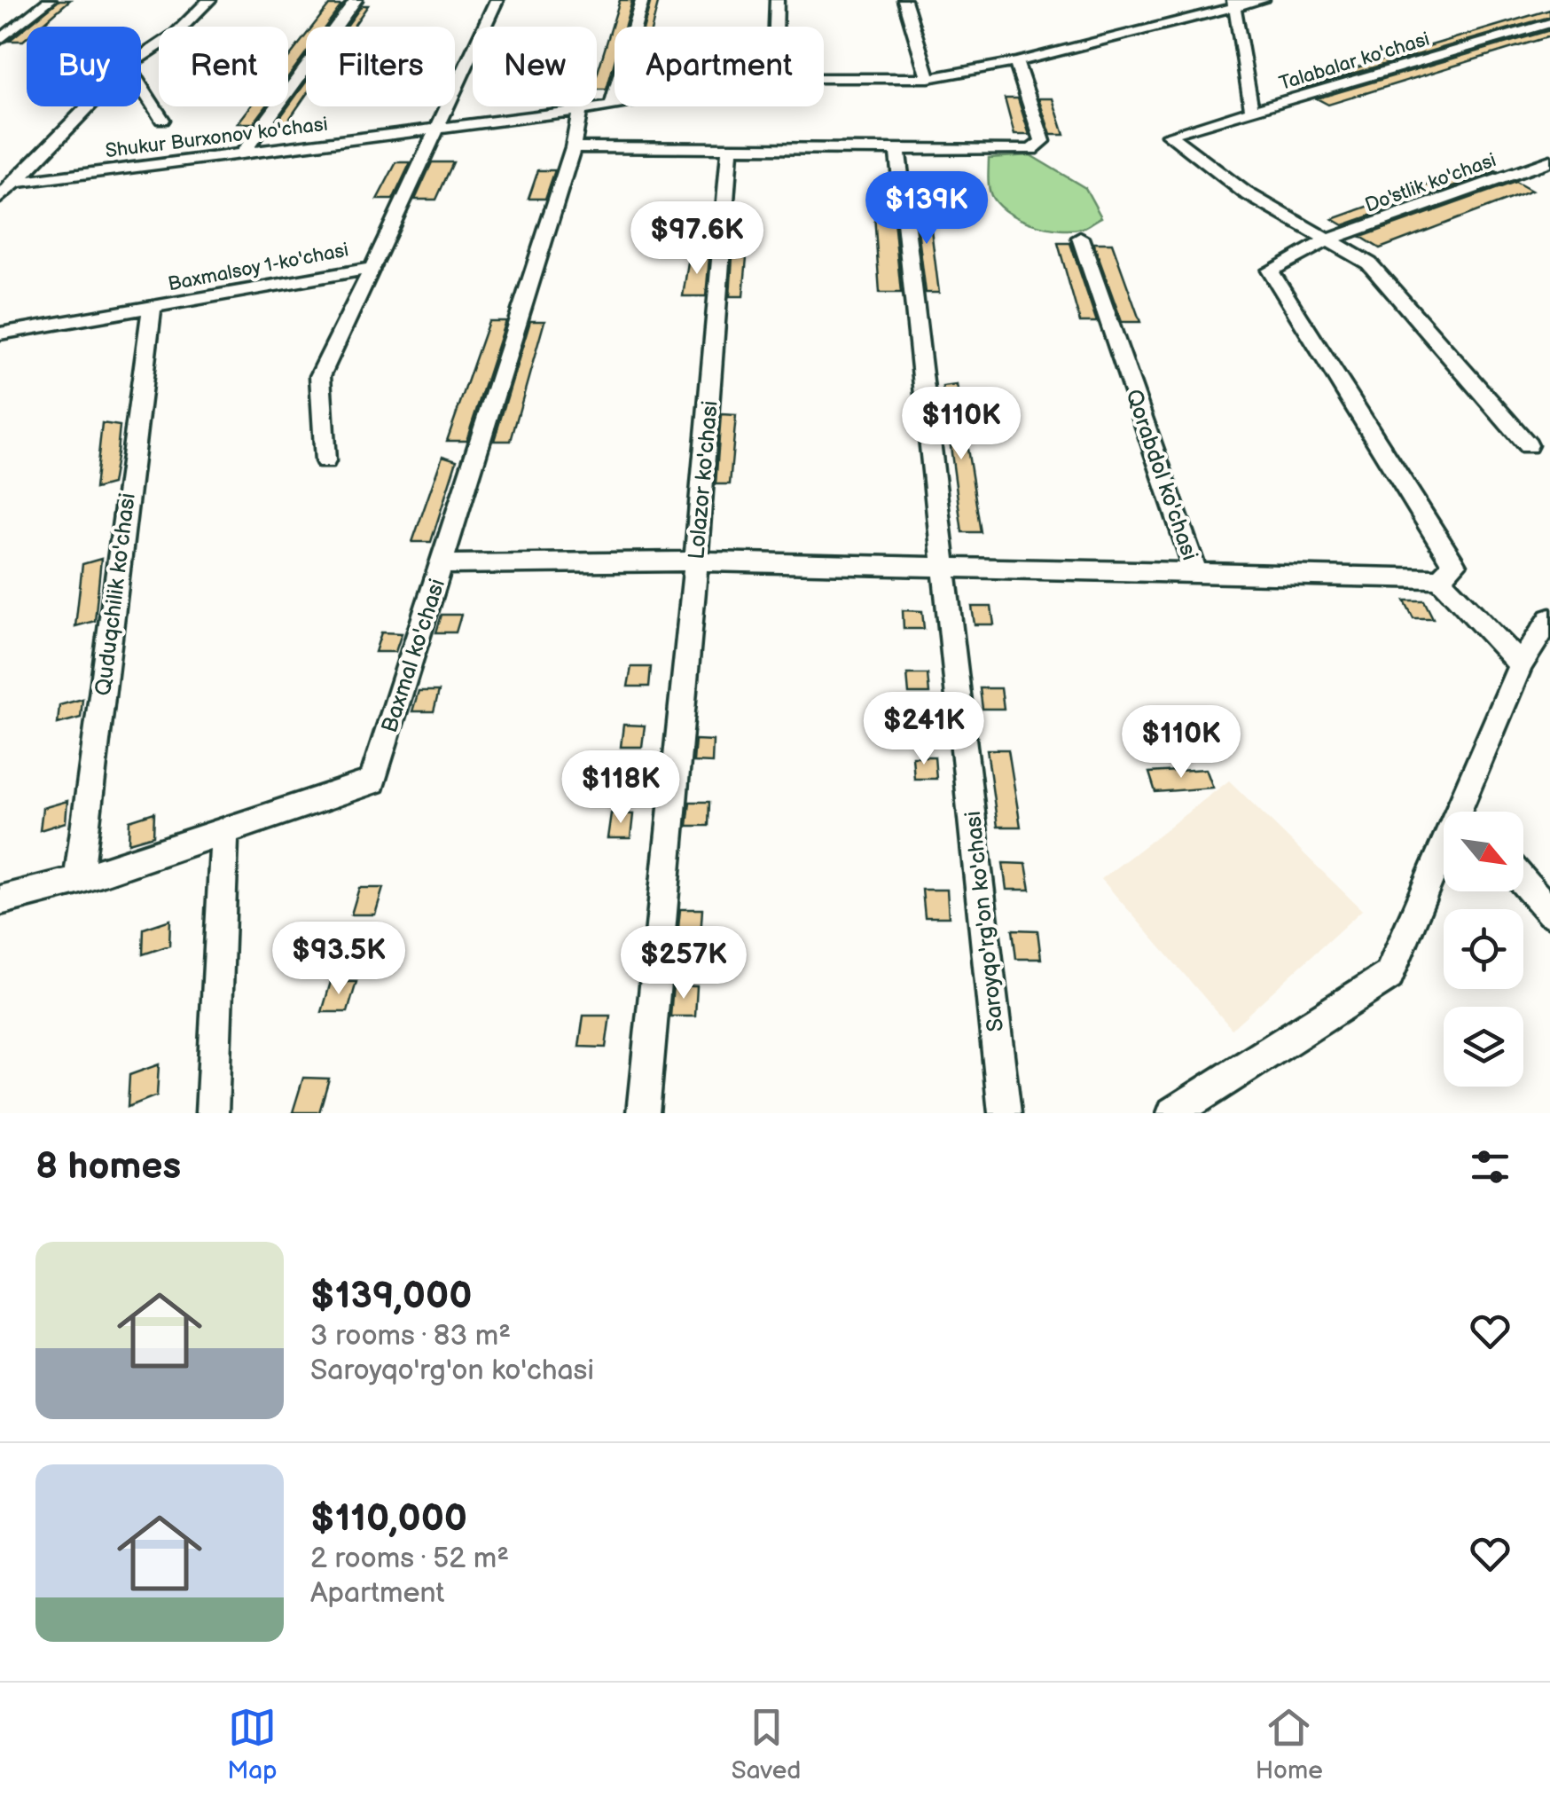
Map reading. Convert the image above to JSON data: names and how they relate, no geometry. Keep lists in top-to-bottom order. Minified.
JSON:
{"streets":{"street":["Talabalar ko'chasi","Shukur Burxonov ko'chasi","Do'stlik ko'chasi","Baxmalsoy 1-ko'chasi","Qorabdol ko'chasi","Lolazor ko'chasi","Quduqchilik ko'chasi","Baxmal ko'chasi","Saroyqo'rg'on ko'chasi"]},"crossings":[["Talabalar ko'chasi","Do'stlik ko'chasi"],["Shukur Burxonov ko'chasi","Baxmalsoy 1-ko'chasi"],["Shukur Burxonov ko'chasi","Baxmal ko'chasi"],["Do'stlik ko'chasi","Qorabdol ko'chasi"],["Baxmalsoy 1-ko'chasi","Quduqchilik ko'chasi"]],"north":"bottom right","page":{"chip":["Buy","Rent","Filters","New","Apartment"],"price":["$139K","$97.6K","$110K","$241K","$110K","$118K","$93.5K","$257K"],"heading":"8 homes","list":[{"name":"$139,000","note":"3 rooms · 83 m² · Saroyqo'rg'on ko'chasi"},{"name":"$110,000","note":"2 rooms · 52 m² · Apartment"}],"tabs":["Map","Saved","Home"]}}
